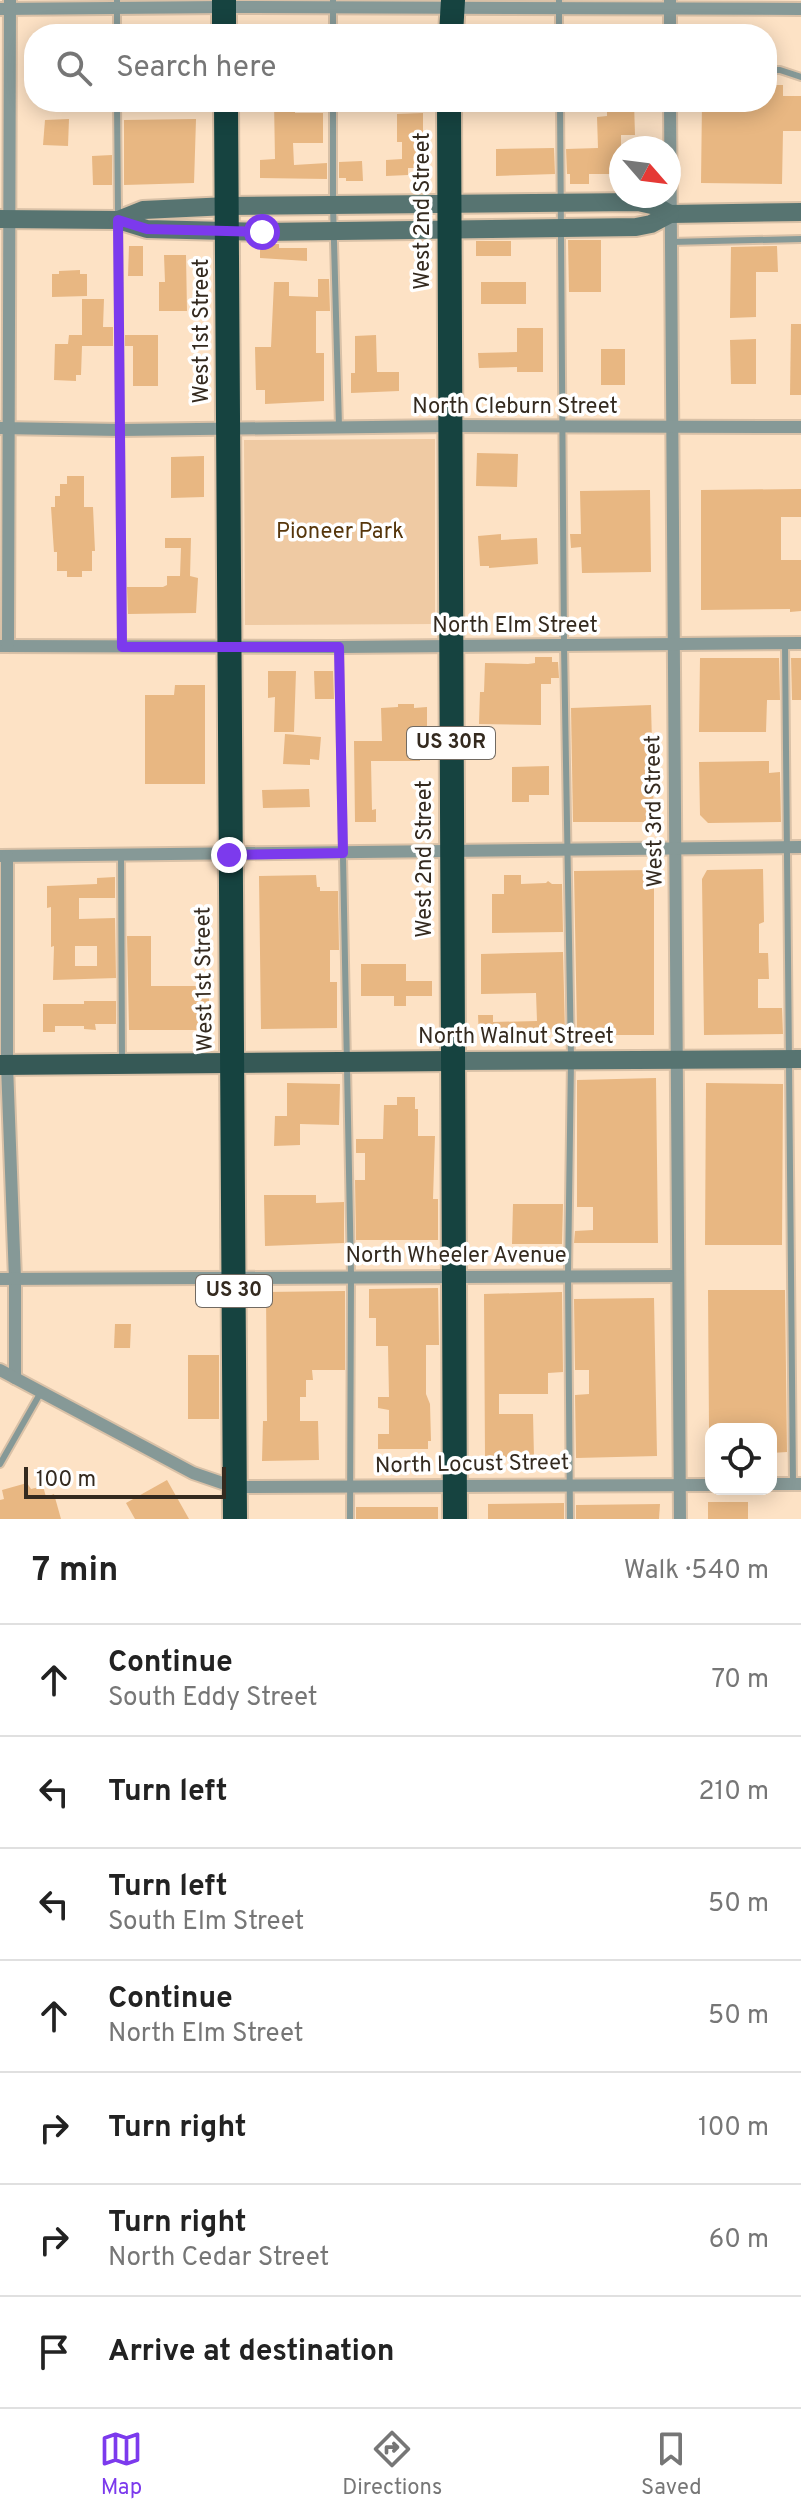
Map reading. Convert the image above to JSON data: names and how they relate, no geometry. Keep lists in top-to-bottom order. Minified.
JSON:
{"streets":{"highway":["West 2nd Street","West 1st Street","US 30R","US 30"],"main road":["North Walnut Street"],"street":["North Cleburn Street","North Elm Street","West 3rd Street","North Wheeler Avenue","North Locust Street"]},"crossings":[["West 2nd Street","North Cleburn Street"],["West 2nd Street","North Elm Street"],["West 2nd Street","North Walnut Street"],["West 2nd Street","North Wheeler Avenue"],["West 2nd Street","North Locust Street"],["West 1st Street","North Cleburn Street"],["West 1st Street","North Elm Street"],["West 1st Street","North Walnut Street"],["West 1st Street","North Wheeler Avenue"],["West 1st Street","North Locust Street"],["North Cleburn Street","West 3rd Street"],["North Elm Street","West 3rd Street"],["West 3rd Street","North Walnut Street"],["West 3rd Street","North Wheeler Avenue"],["West 3rd Street","North Locust Street"]],"parks":["Pioneer Park"],"scale_bar":"100 m","north":"bottom right","page":{"search":"Search here","scale":"100 m","heading":["7 min","Walk · 540 m"],"list":[["Continue","South Eddy Street","70 m"],["Turn left","210 m"],["Turn left","South Elm Street","50 m"],["Continue","North Elm Street","50 m"],["Turn right","100 m"],["Turn right","North Cedar Street","60 m"],"Arrive at destination"],"nav":["Map","Directions","Saved"]}}
